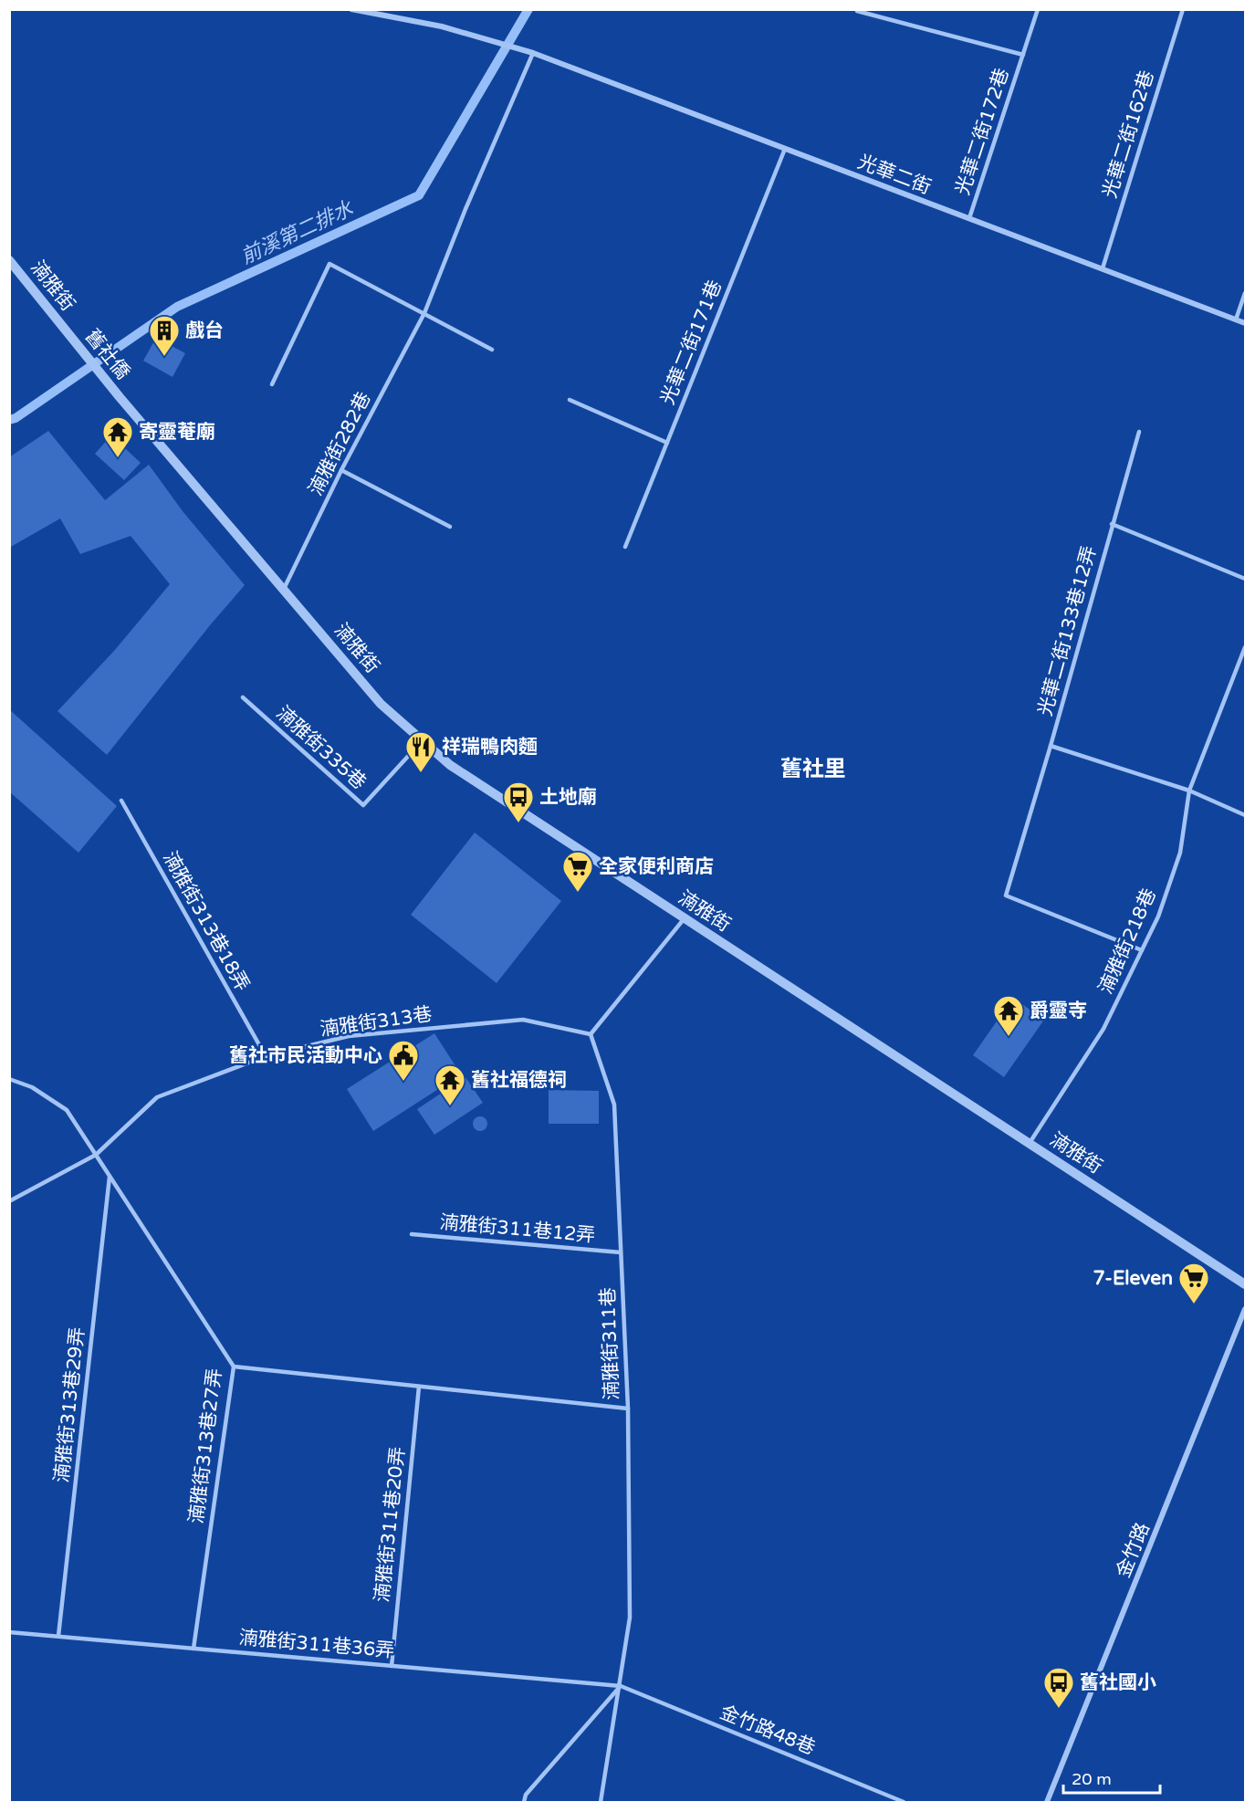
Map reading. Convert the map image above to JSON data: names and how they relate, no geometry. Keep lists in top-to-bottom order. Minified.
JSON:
{"streets":{"street":["光華二街","湳雅街","舊社僑","金竹路"],"lane":["光華二街172巷","光華二街162巷","光華二街171巷","湳雅街282巷","光華二街133巷12弄","湳雅街335巷","湳雅街313巷18弄","湳雅街218巷","湳雅街313巷","湳雅街311巷12弄","湳雅街311巷","湳雅街313巷29弄","湳雅街313巷27弄","湳雅街311巷20弄","湳雅街311巷36弄","金竹路48巷"]},"crossings":[["光華二街172巷","光華二街"],["光華二街162巷","光華二街"],["光華二街","光華二街171巷"],["光華二街","湳雅街282巷"],["湳雅街","舊社僑"],["湳雅街","湳雅街282巷"],["湳雅街","湳雅街335巷"],["湳雅街","湳雅街218巷"],["光華二街133巷12弄","湳雅街218巷"],["湳雅街313巷18弄","湳雅街313巷"],["湳雅街313巷","湳雅街311巷"],["湳雅街313巷","湳雅街313巷27弄"],["湳雅街311巷12弄","湳雅街311巷"],["湳雅街311巷","湳雅街311巷36弄"],["湳雅街311巷","金竹路48巷"],["湳雅街313巷29弄","湳雅街313巷27弄"],["湳雅街313巷29弄","湳雅街311巷36弄"],["湳雅街313巷27弄","湳雅街311巷36弄"],["湳雅街311巷20弄","湳雅街311巷36弄"],["湳雅街311巷36弄","金竹路48巷"]],"districts":["舊社里"],"water":["前溪第二排水"],"places":{"building":["戲台"],"temple":["寄靈菴廟","爵靈寺","舊社福德祠"],"restaurant":["祥瑞鴨肉麵"],"bus stop":["土地廟","舊社國小"],"supermarket":["全家便利商店","7-Eleven"],"public building":["舊社市民活動中心"]},"scale_bar":"20 m"}
